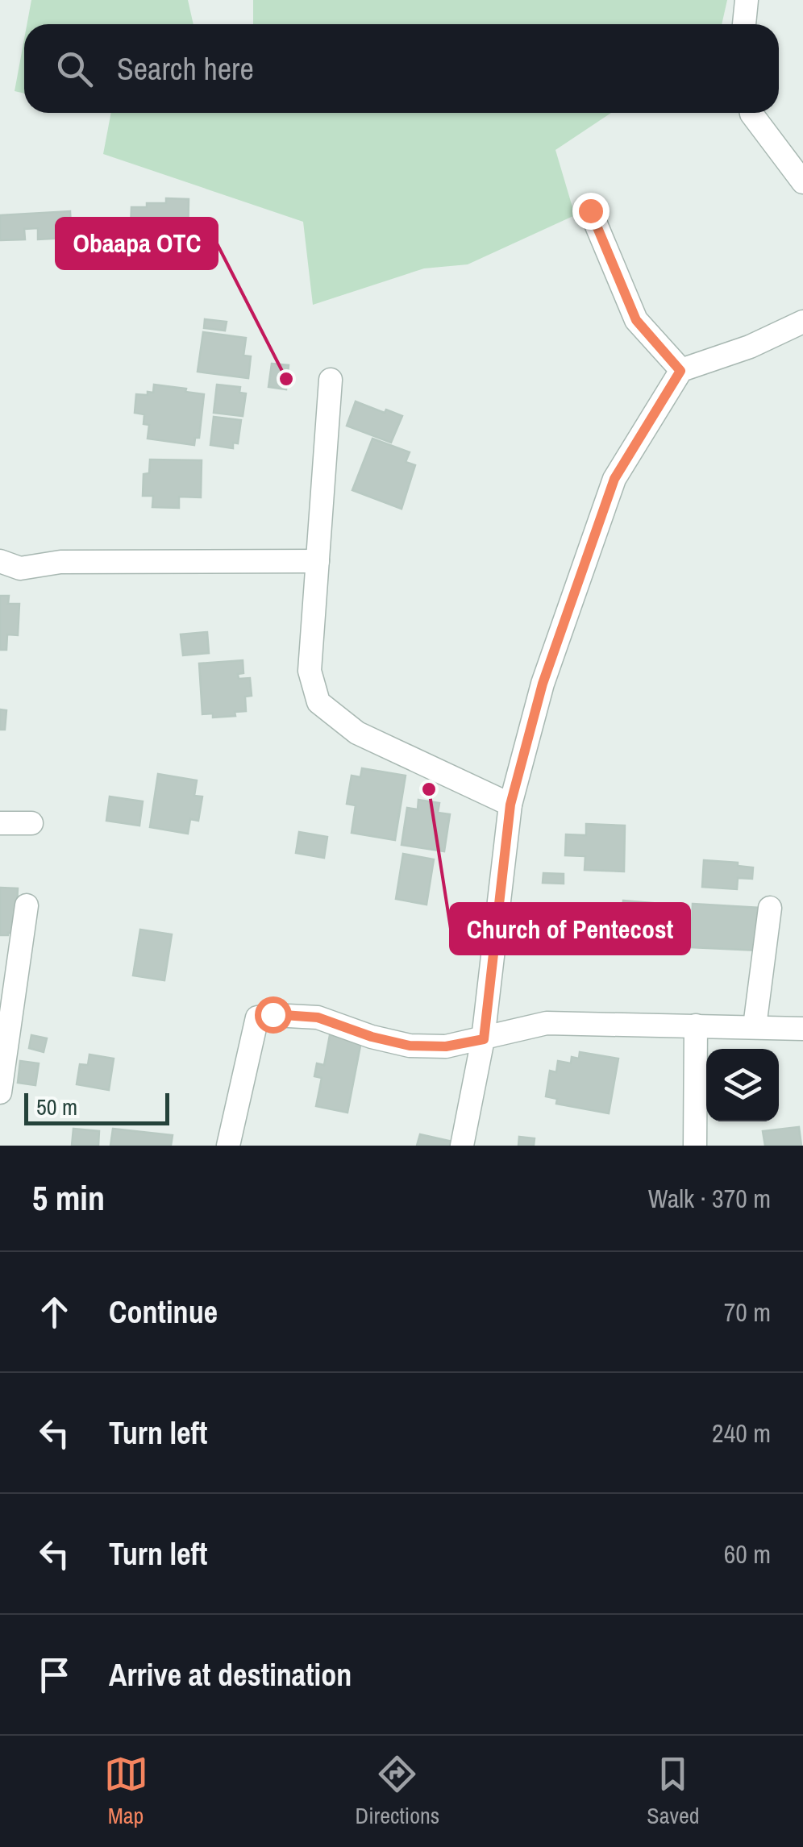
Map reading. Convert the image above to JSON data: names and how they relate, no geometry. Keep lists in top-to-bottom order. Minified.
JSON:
{"places":["Obaapa OTC","Church of Pentecost"],"scale_bar":"50 m","page":{"search":"Search here","scale":"50 m","heading":["5 min","Walk · 370 m"],"list":[["Continue","70 m"],["Turn left","240 m"],["Turn left","60 m"],"Arrive at destination"],"nav":["Map","Directions","Saved"]}}
